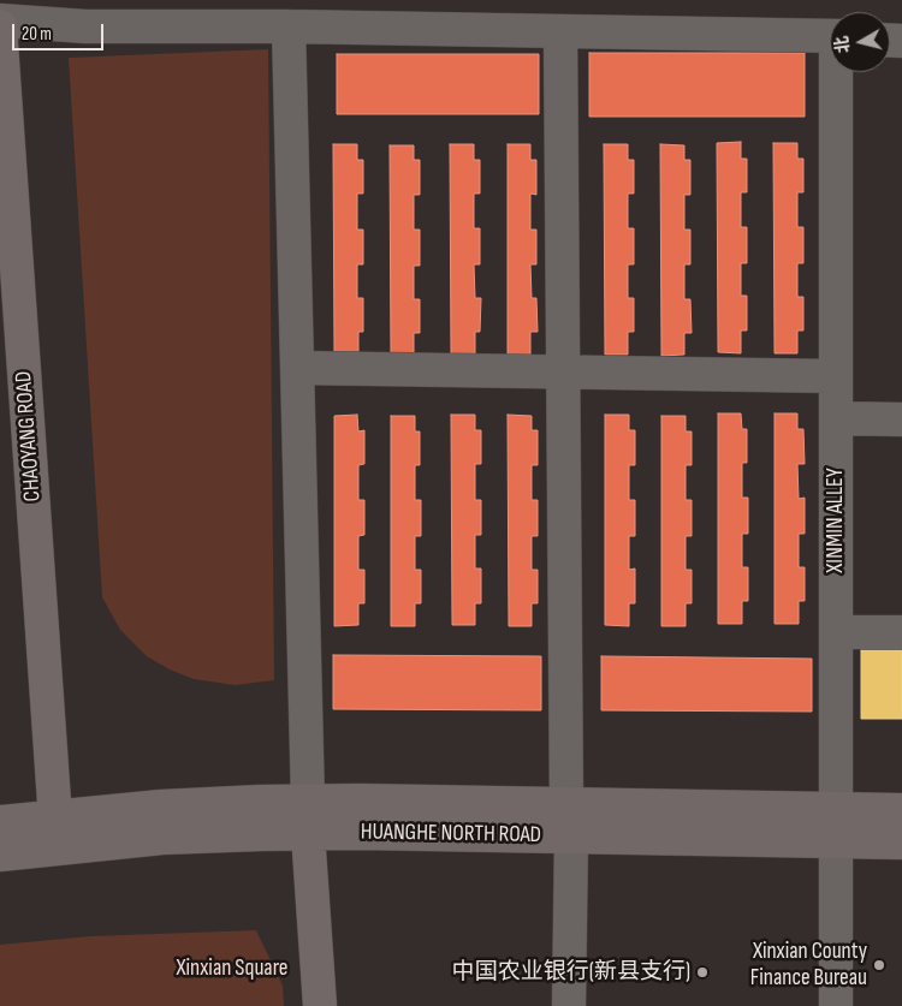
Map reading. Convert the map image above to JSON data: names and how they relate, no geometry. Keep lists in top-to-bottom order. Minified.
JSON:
{"streets":{"main road":["CHAOYANG ROAD","HUANGHE NORTH ROAD"],"street":["XINMIN ALLEY"]},"crossings":[["CHAOYANG ROAD","HUANGHE NORTH ROAD"],["XINMIN ALLEY","HUANGHE NORTH ROAD"]],"parks":["Xinxian Square"],"places":["Xinxian County Finance Bureau","中国农业银行(新县支行)"],"scale_bar":"20 m","north":"left"}
